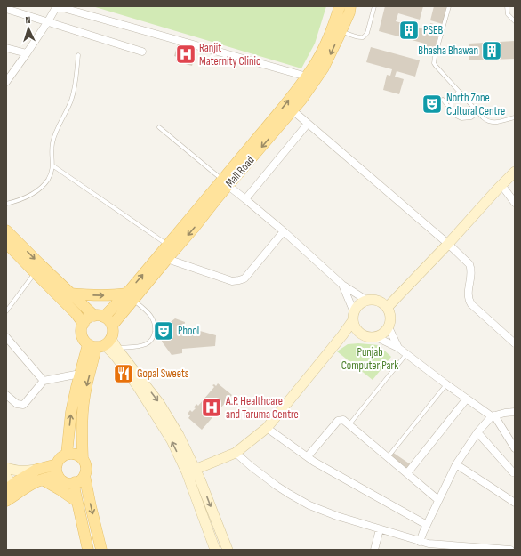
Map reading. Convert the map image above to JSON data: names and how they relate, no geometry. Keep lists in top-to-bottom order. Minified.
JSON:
{"streets":{"main road":["Mall Road"]},"parks":["Punjab Computer Park"],"places":{"building":["PSEB","Bhasha Bhawan"],"hospital":["Ranjit Maternity Clinic","A.P. Healthcare and Taruma Centre"],"theatre":["North Zone Cultural Centre","Phool"],"restaurant":["Gopal Sweets"]},"north":"top"}
